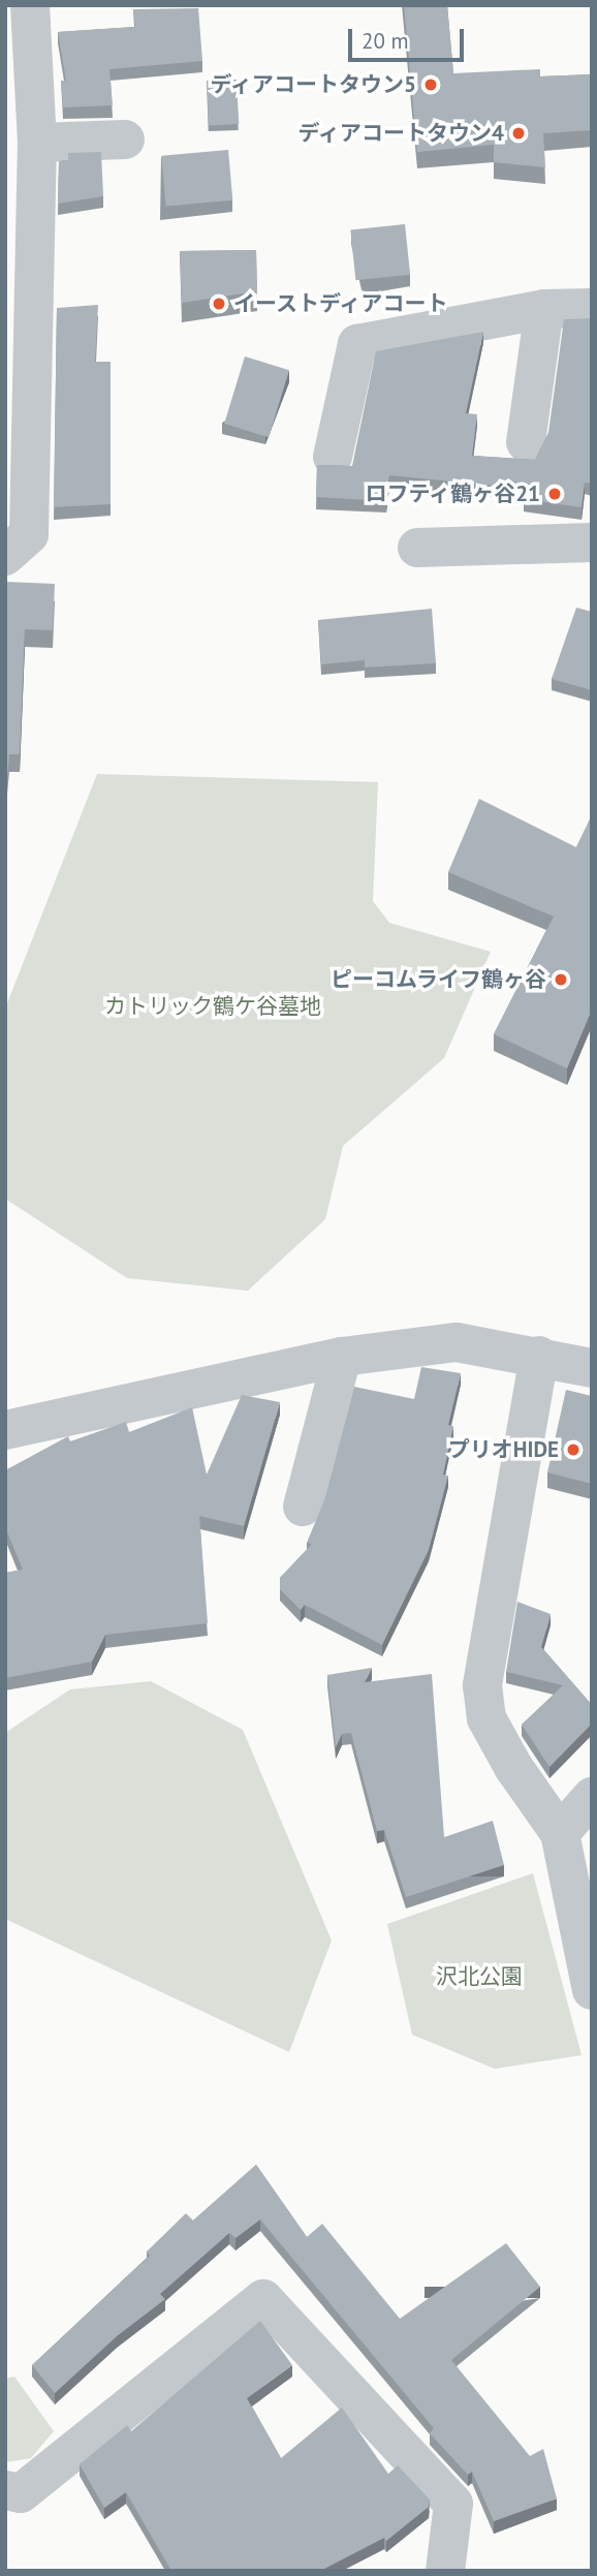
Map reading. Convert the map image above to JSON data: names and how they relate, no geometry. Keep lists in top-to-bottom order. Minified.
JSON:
{"parks":["カトリック鶴ケ谷墓地","沢北公園"],"places":["ディアコートタウン5","ディアコートタウン4","イーストディアコート","ロフティ鶴ヶ谷21","ピーコムライフ鶴ヶ谷","プリオHIDE"],"scale_bar":"20 m"}
